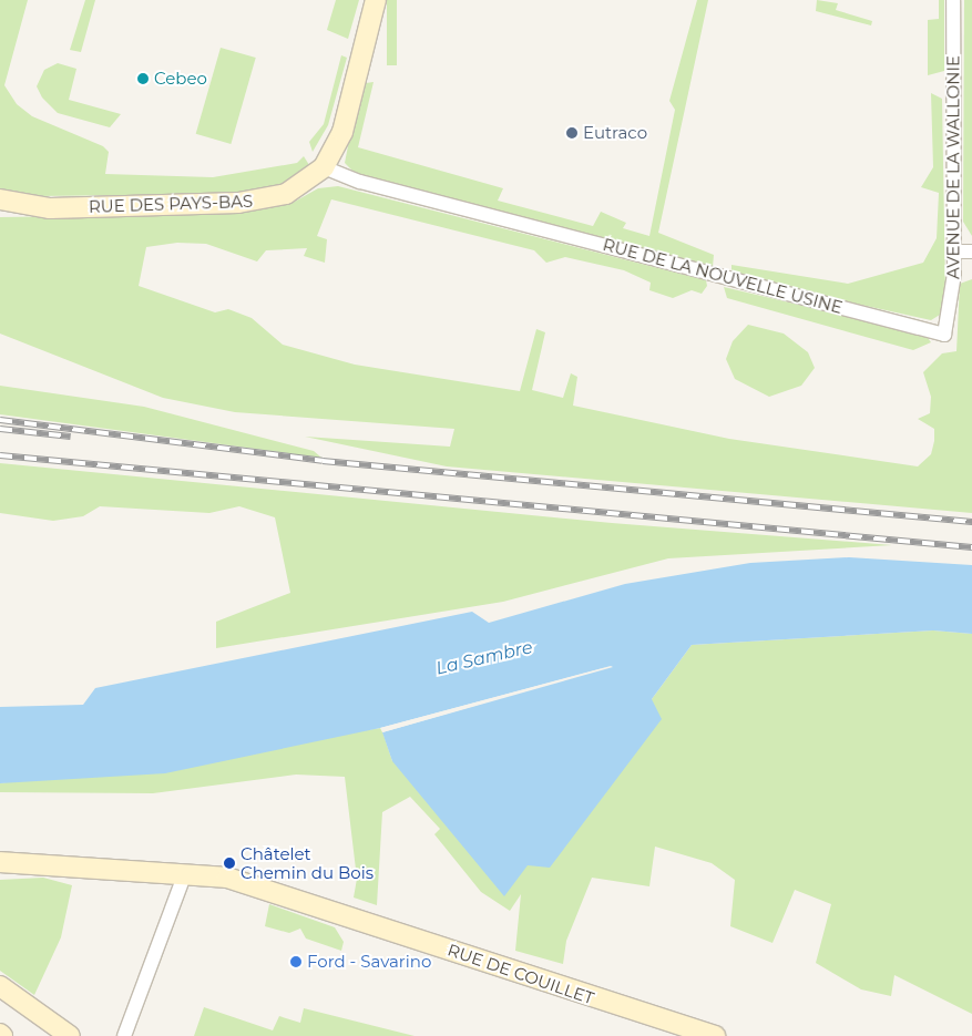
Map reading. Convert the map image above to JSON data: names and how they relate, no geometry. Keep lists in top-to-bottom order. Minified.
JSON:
{"streets":{"main road":["RUE DES PAYS-BAS","RUE DE COUILLET"],"street":["AVENUE DE LA WALLONIE","RUE DE LA NOUVELLE USINE"]},"crossings":[["AVENUE DE LA WALLONIE","RUE DE LA NOUVELLE USINE"],["RUE DES PAYS-BAS","RUE DE LA NOUVELLE USINE"]],"water":["La Sambre"],"places":["Cebeo","Eutraco","Châtelet Chemin du Bois","Ford - Savarino"]}
